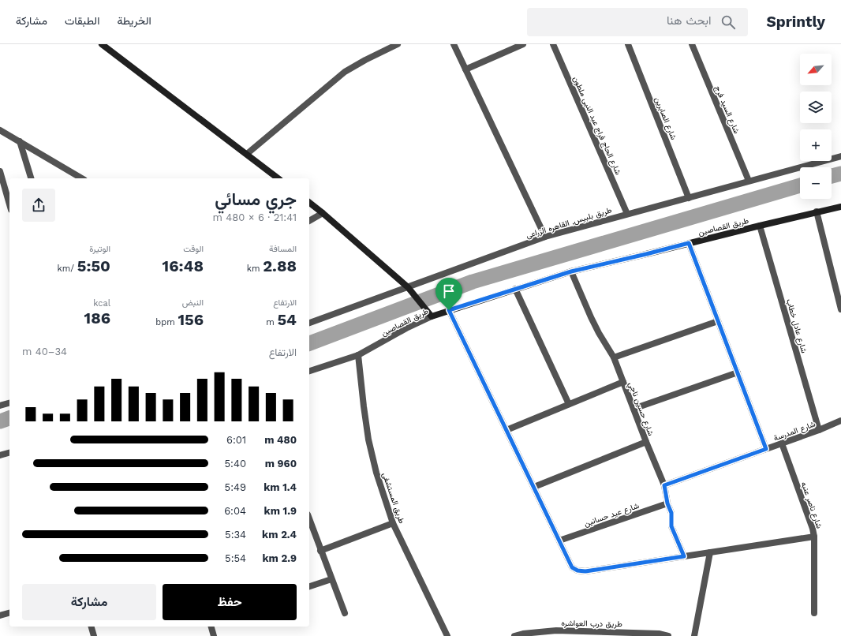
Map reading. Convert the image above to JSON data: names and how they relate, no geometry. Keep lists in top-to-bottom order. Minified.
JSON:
{"streets":{"street":["شارع السيد فرج","شارع الصابرين","شارع الحاج فراج عبد النبى ملطون","طريق بلبيس, القاهره الزراعى","طريق القصاصين","شارع عادل خطاب","شارع حسين ناجي","شارع المدرسة","طريق المستشفى","شارع ناصر عنبه","شارع عيد حسانين","طريق درب العواشره"]},"crossings":[["شارع السيد فرج","طريق بلبيس, القاهره الزراعى"],["شارع الصابرين","طريق بلبيس, القاهره الزراعى"],["شارع الحاج فراج عبد النبى ملطون","طريق بلبيس, القاهره الزراعى"],["طريق القصاصين","شارع عادل خطاب"],["طريق القصاصين","شارع حسين ناجي"],["طريق القصاصين","طريق المستشفى"],["شارع عادل خطاب","شارع المدرسة"],["شارع حسين ناجي","شارع المدرسة"],["شارع حسين ناجي","شارع عيد حسانين"],["شارع المدرسة","شارع ناصر عنبه"]],"north":"bottom left","page":{"header":"Sprintly","search":"ابحث هنا","nav":["الخريطة","الطبقات","مشاركة"],"map_buttons":["+","−"],"heading":["جري مسائي","21:41 · 6 × 480 m"],"stats":[["المسافة","2.88 km"],["الوقت","16:48"],["الوتيرة","5:50 /km"],["الارتفاع","54 m"],["النبض","156 bpm"],["kcal","186"]],"chart":["الارتفاع","34–40 m"],"list":[{"name":"480 m","note":"6:01"},{"name":"960 m","note":"5:40"},{"name":"1.4 km","note":"5:49"},{"name":"1.9 km","note":"6:04"},{"name":"2.4 km","note":"5:34"},{"name":"2.9 km","note":"5:54"}],"buttons":["حفظ","مشاركة"]}}
